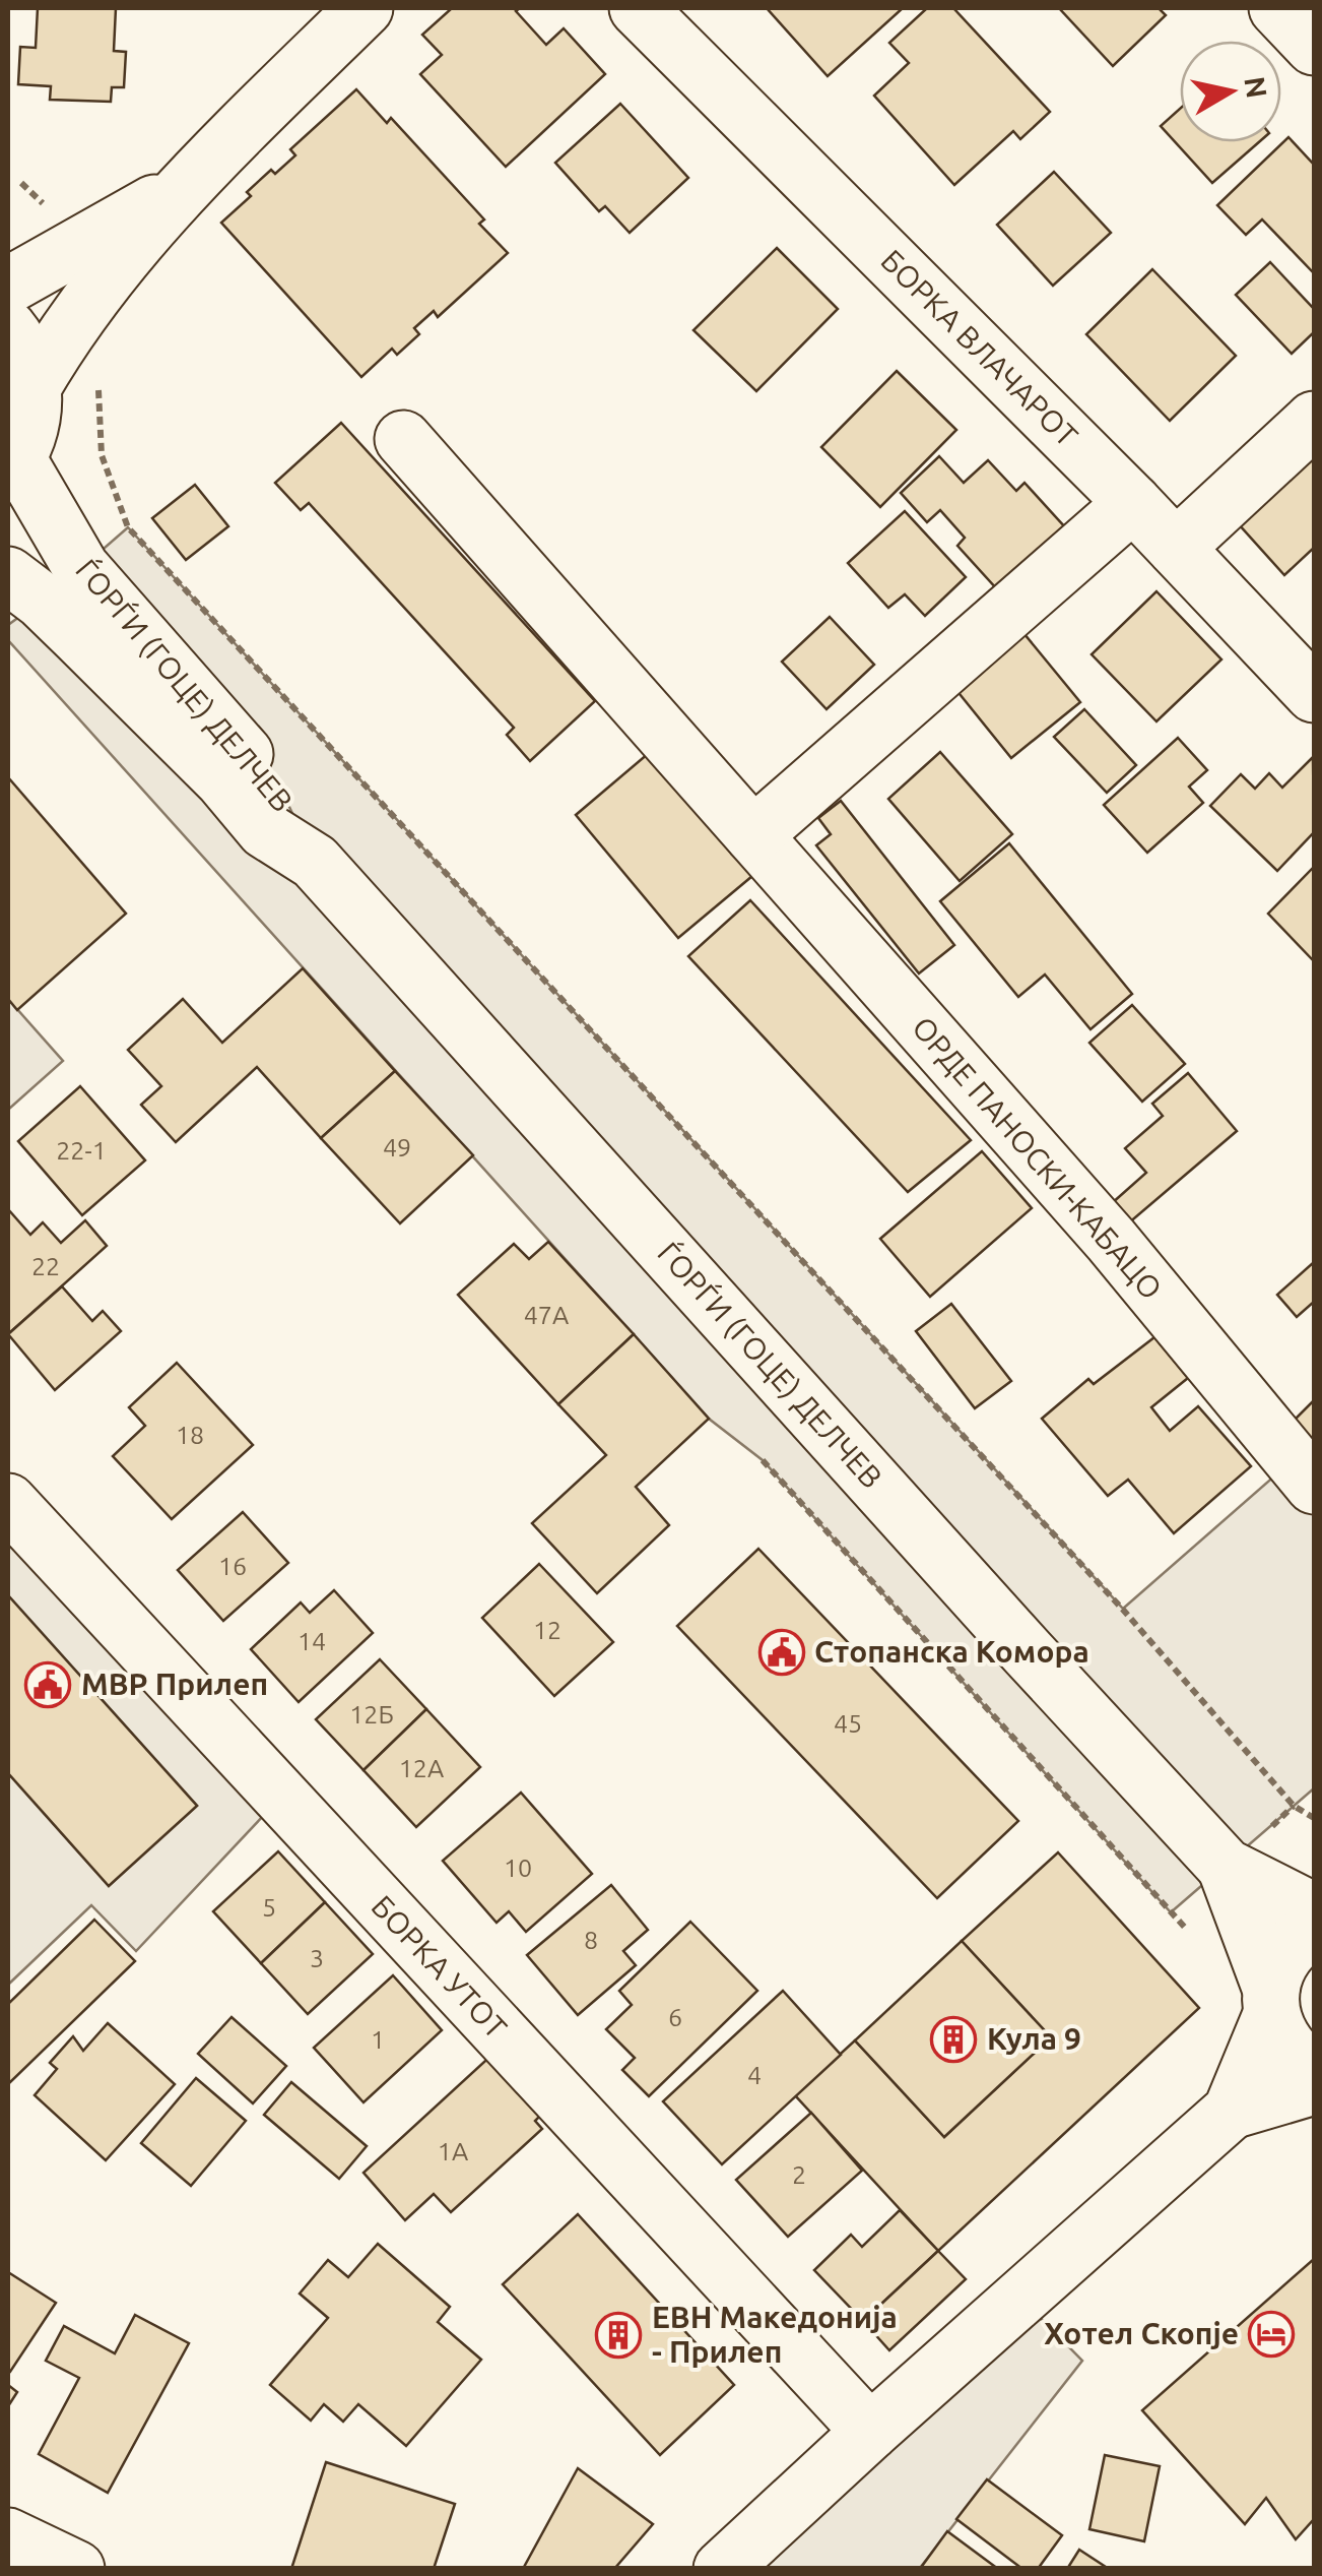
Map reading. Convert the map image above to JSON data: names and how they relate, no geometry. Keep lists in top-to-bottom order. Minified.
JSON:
{"streets":{"street":["БОРКА ВЛАЧАРОТ","ЃОРЃИ (ГОЦЕ) ДЕЛЧЕВ","ОРДЕ ПАНОСКИ-КАБАЦО","БОРКА УТОТ"]},"places":{"public building":["Стопанска Комора","МВР Прилеп"],"building":["Кула 9","ЕВН Македонија - Прилеп"],"hotel":["Хотел Скопје"]},"house_numbers":["49","22-1","22","47А","18","16","12","14","12Б","45","12А","10","5","8","3","6","1","4","1А","2"],"north":"right"}
